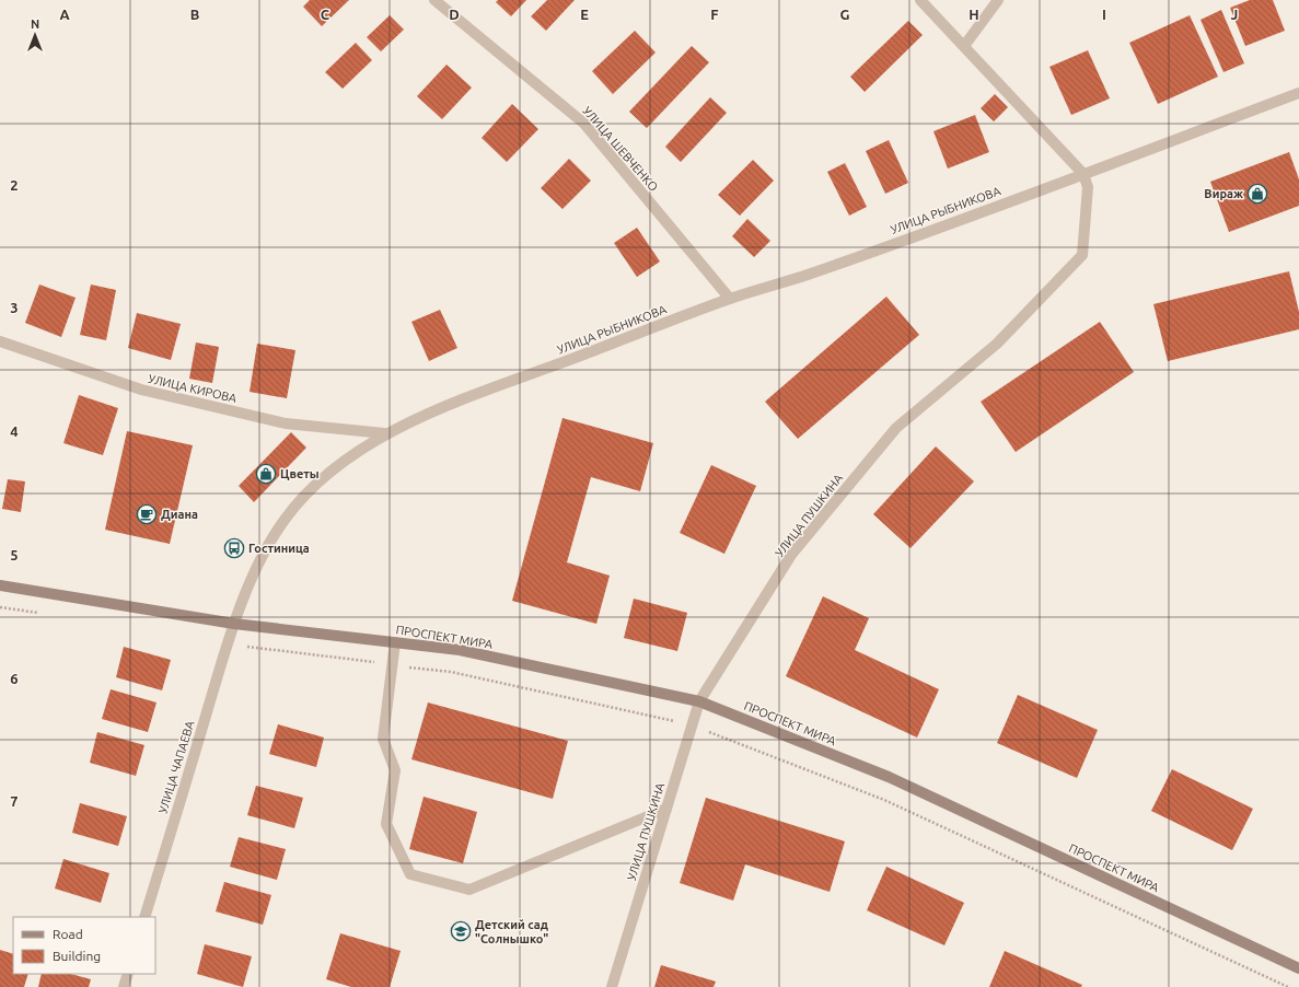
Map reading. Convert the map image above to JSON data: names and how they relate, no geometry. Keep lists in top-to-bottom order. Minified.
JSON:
{"streets":{"main road":["ПРОСПЕКТ МИРА"],"street":["УЛИЦА ШЕВЧЕНКО","УЛИЦА РЫБНИКОВА","УЛИЦА КИРОВА","УЛИЦА ПУШКИНА","УЛИЦА ЧАПАЕВА"]},"crossings":[["УЛИЦА ШЕВЧЕНКО","УЛИЦА РЫБНИКОВА"],["УЛИЦА РЫБНИКОВА","УЛИЦА КИРОВА"],["УЛИЦА РЫБНИКОВА","УЛИЦА ПУШКИНА"],["УЛИЦА РЫБНИКОВА","ПРОСПЕКТ МИРА"],["УЛИЦА РЫБНИКОВА","УЛИЦА ЧАПАЕВА"],["УЛИЦА ПУШКИНА","ПРОСПЕКТ МИРА"],["ПРОСПЕКТ МИРА","УЛИЦА ЧАПАЕВА"]],"places":{"shop":["Вираж","Цветы"],"cafe":["Диана"],"bus stop":["Гостиница"],"school or university":["Детский сад \"Солнышко\""]},"legend":["Road","Building"],"north":"top","grid":{"columns":["A","B","C","D","E","F","G","H","I","J"],"rows":["2","3","4","5","6","7"]}}
